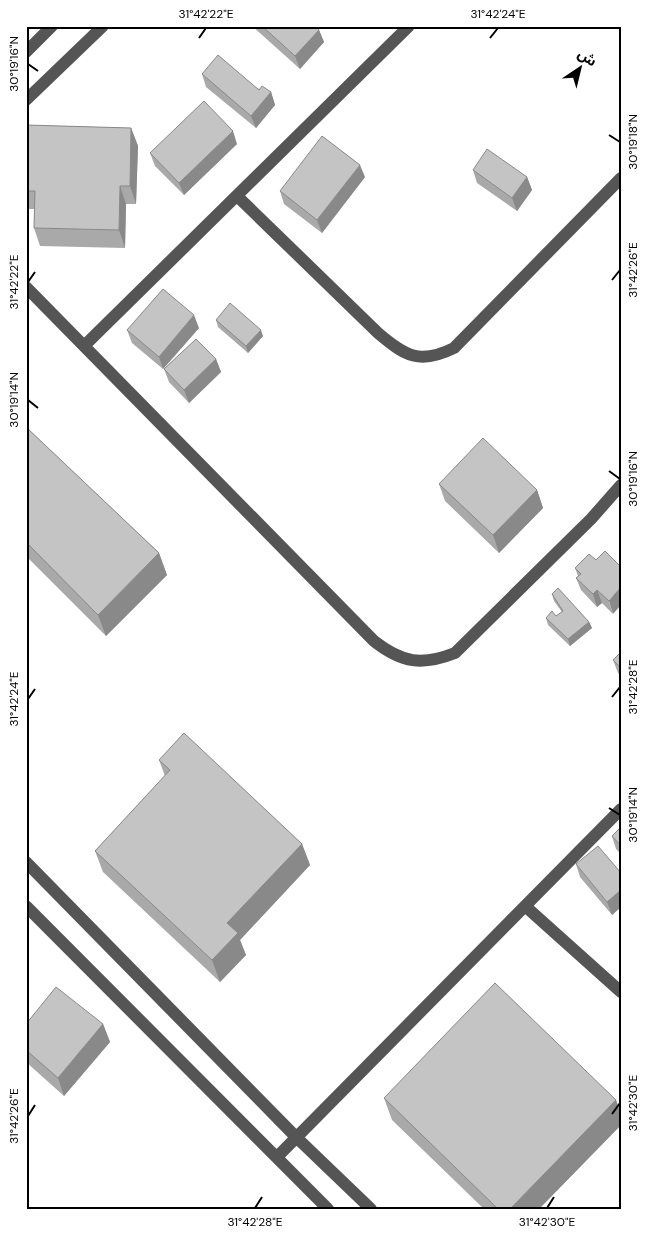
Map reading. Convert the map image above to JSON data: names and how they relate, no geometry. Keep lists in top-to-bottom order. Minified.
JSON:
{"north":"top right","coordinates":["31°42'22\"E","31°42'24\"E","30°19'16\"N","30°19'18\"N","31°42'26\"E","30°19'14\"N","31°42'28\"E","31°42'30\"E"]}
